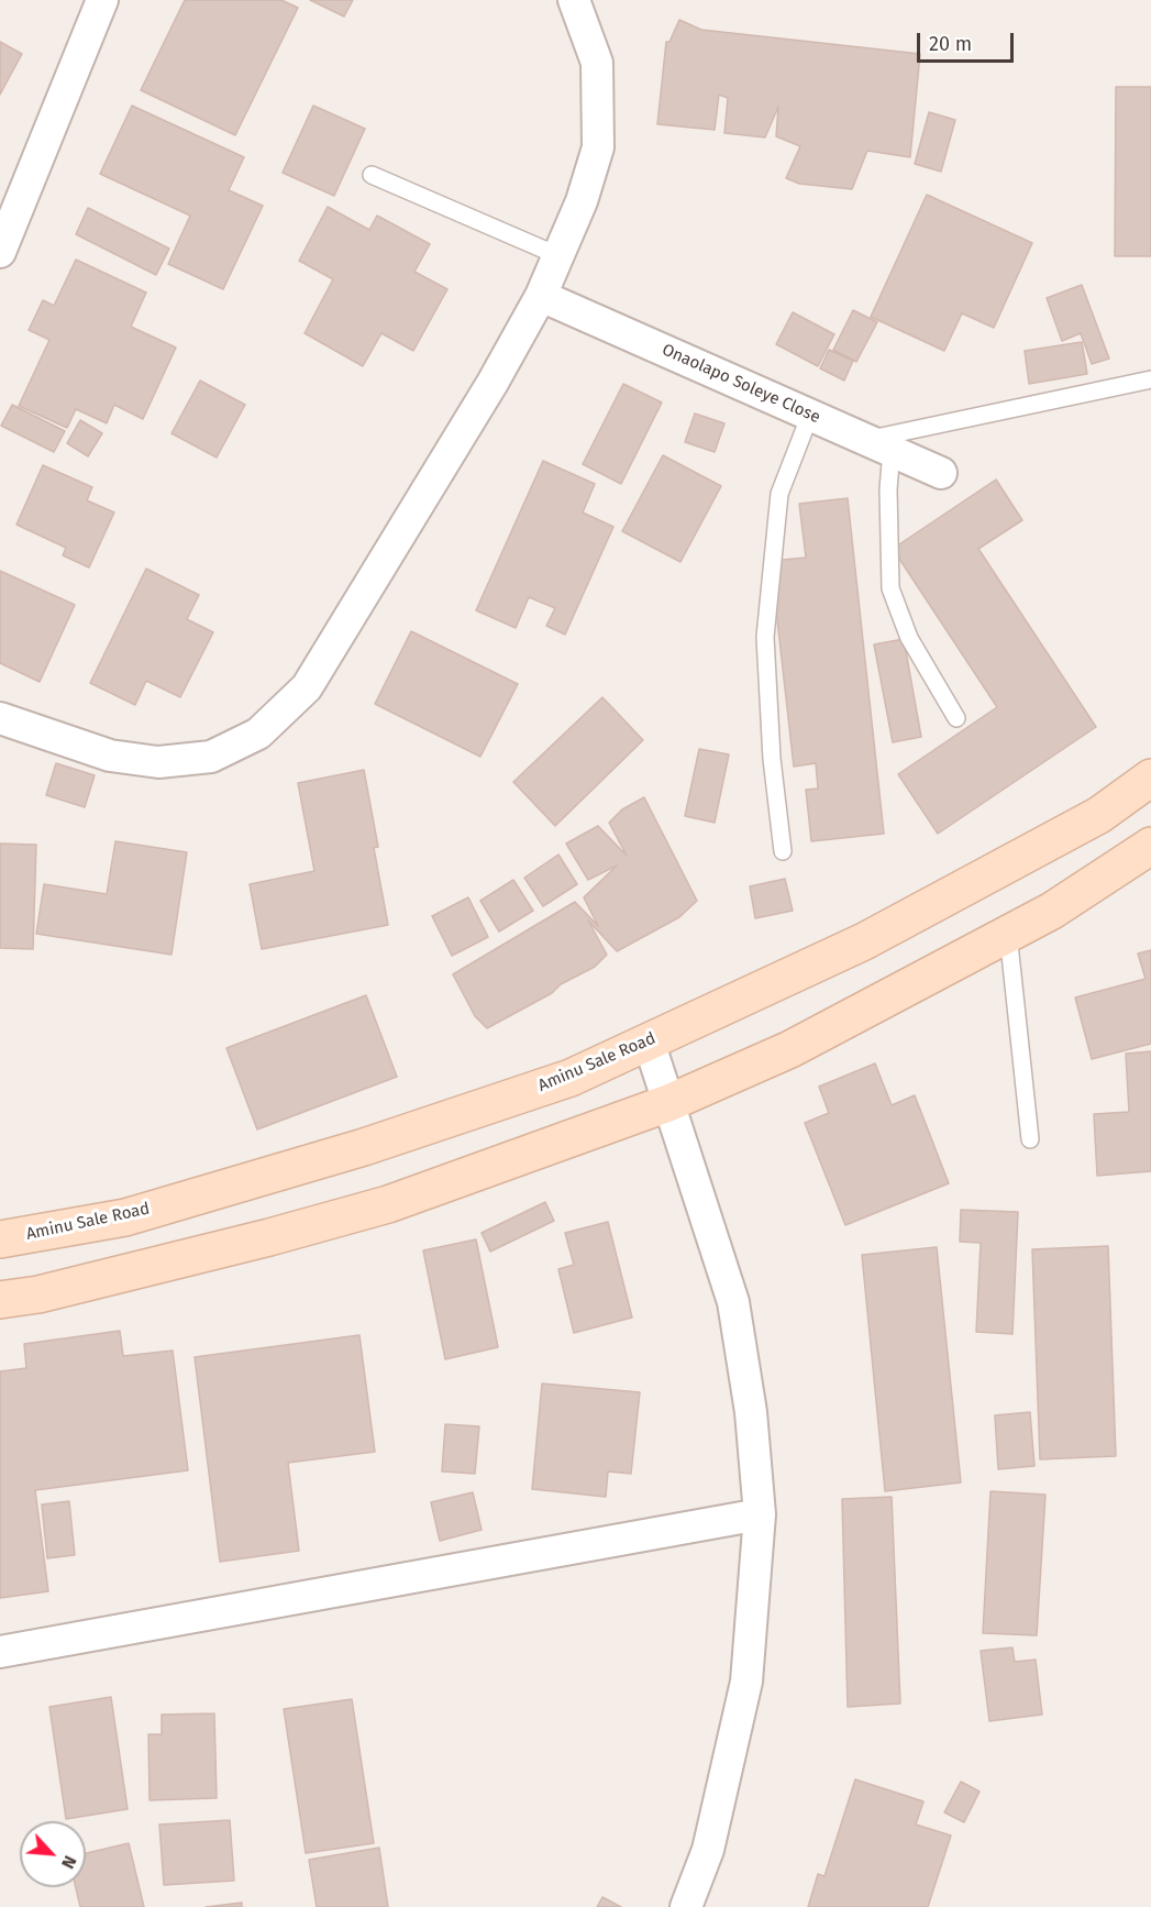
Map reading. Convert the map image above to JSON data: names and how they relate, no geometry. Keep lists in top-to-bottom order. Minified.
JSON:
{"streets":{"street":["Onaolapo Soleye Close","Aminu Sale Road"]},"scale_bar":"20 m","north":"bottom right"}
